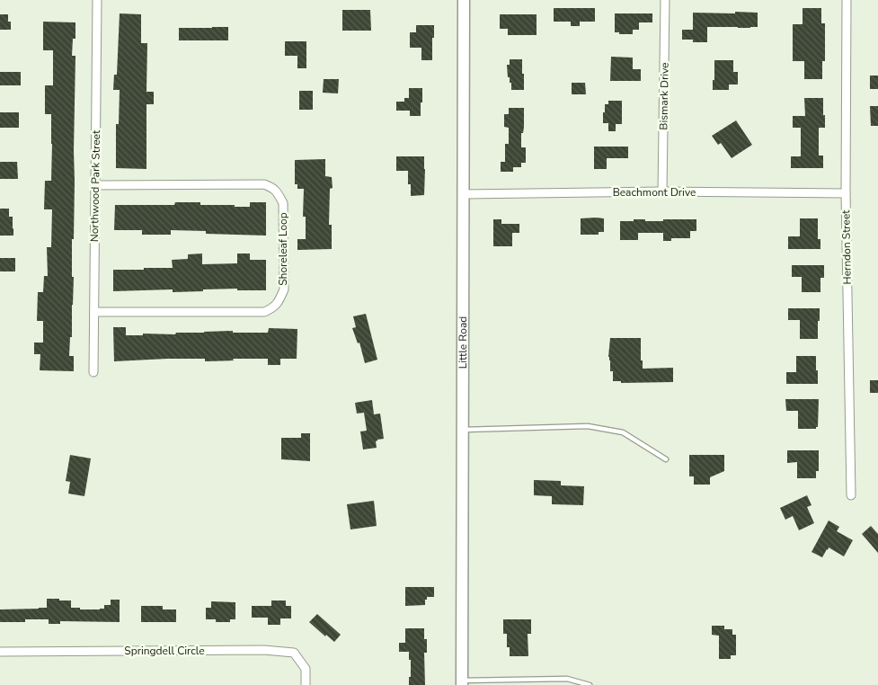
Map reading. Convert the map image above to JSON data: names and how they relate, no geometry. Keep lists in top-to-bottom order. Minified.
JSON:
{"streets":{"street":["Bismark Drive","Northwood Park Street","Beachmont Drive","Herndon Street","Shoreleaf Loop","Little Road","Springdell Circle"]},"crossings":[["Bismark Drive","Beachmont Drive"],["Northwood Park Street","Shoreleaf Loop"],["Beachmont Drive","Herndon Street"],["Beachmont Drive","Little Road"]]}
